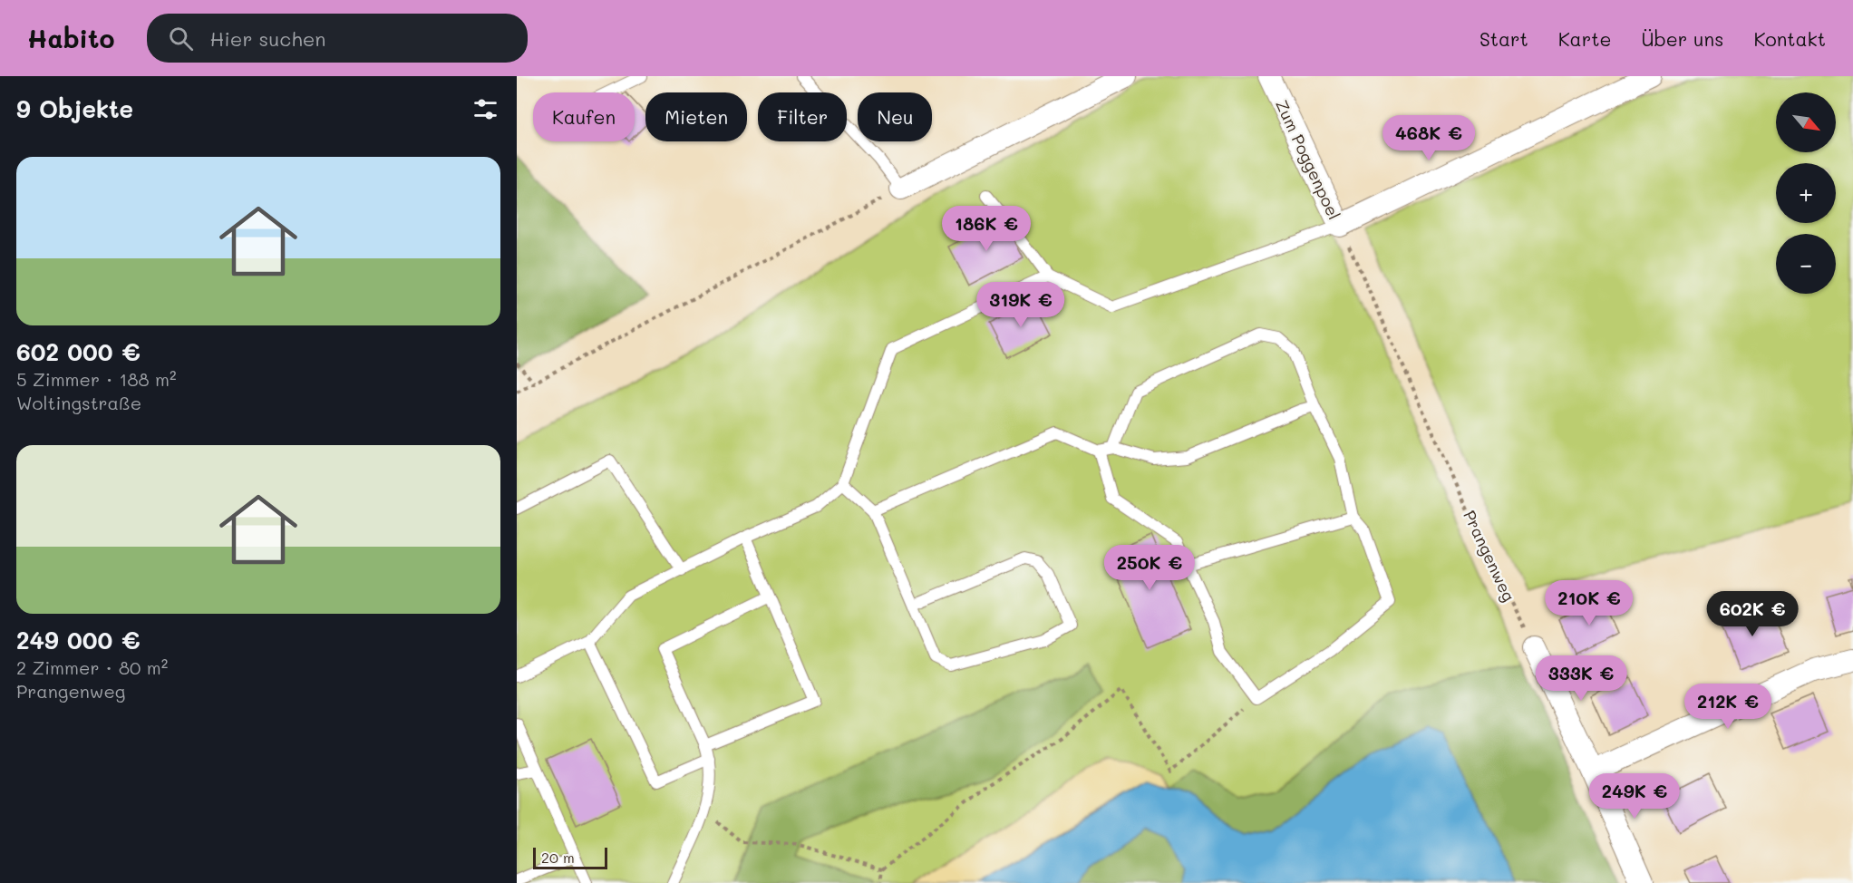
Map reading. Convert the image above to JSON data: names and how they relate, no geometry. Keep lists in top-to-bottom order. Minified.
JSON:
{"streets":{"street":["Zum Poggenpoel"],"path":["Prangenweg"]},"crossings":[["Zum Poggenpoel","Prangenweg"]],"scale_bar":"20 m","north":"bottom right","page":{"header":"Habito","search":"Hier suchen","nav":["Start","Karte","Über uns","Kontakt"],"heading":"9 Objekte","map_buttons":["+","−"],"chip":["Kaufen","Mieten","Filter","Neu"],"price":["468K €","186K €","319K €","250K €","210K €","602K €","333K €","212K €","249K €"],"list":[{"name":"602 000 €","note":"5 Zimmer · 188 m² · Woltingstraße"},{"name":"249 000 €","note":"2 Zimmer · 80 m² · Prangenweg"}],"scale":"20 m"}}
